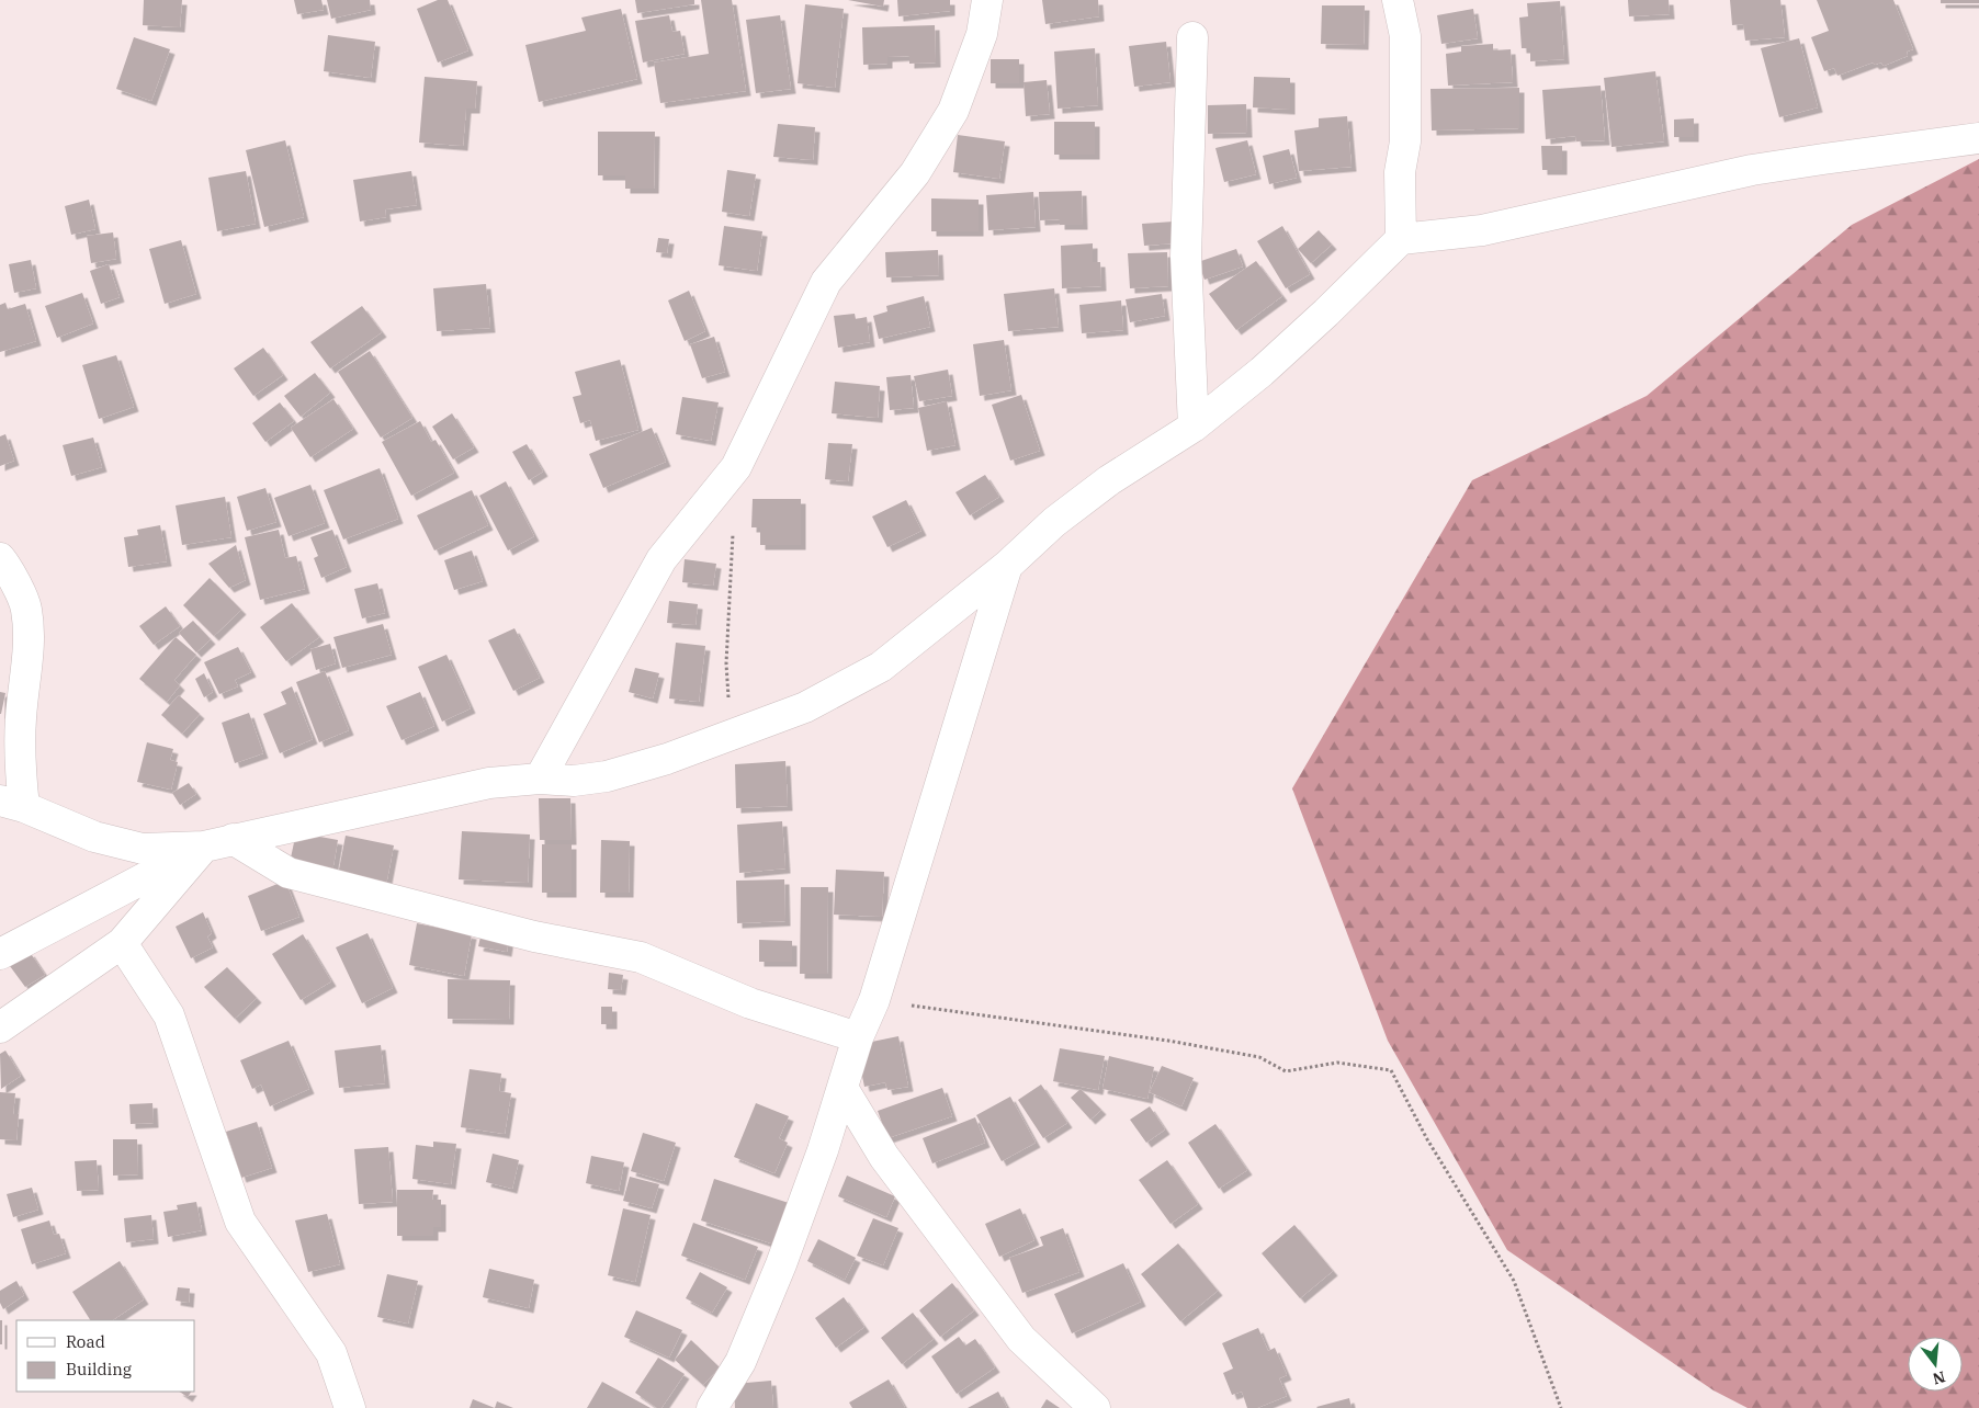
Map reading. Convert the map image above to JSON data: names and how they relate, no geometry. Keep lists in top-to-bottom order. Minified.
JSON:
{"legend":["Road","Building"],"north":"bottom"}
